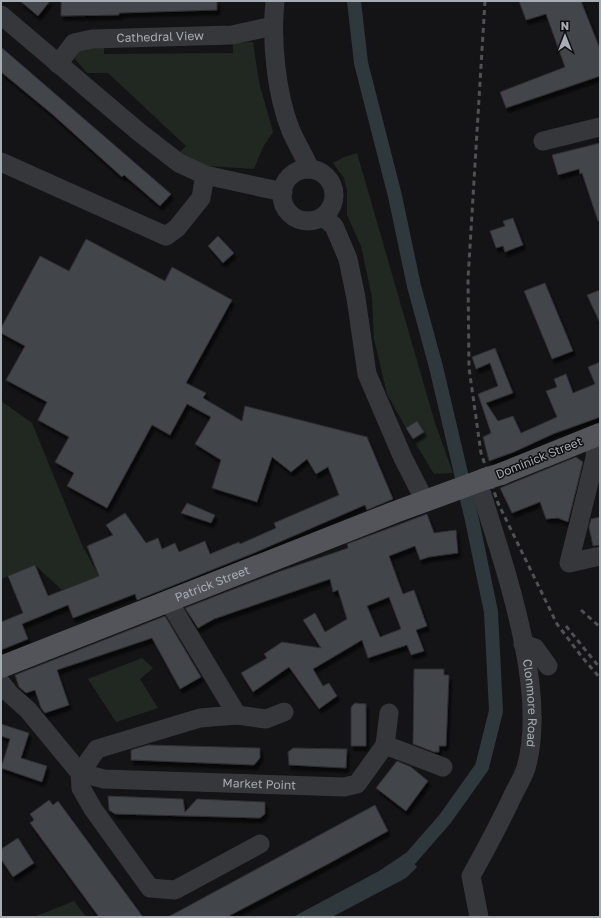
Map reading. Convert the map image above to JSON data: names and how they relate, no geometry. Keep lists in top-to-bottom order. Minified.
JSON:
{"streets":{"main road":["Dominick Street","Patrick Street"],"street":["Cathedral View","Clonmore Road","Market Point"]},"crossings":[["Dominick Street","Patrick Street"],["Dominick Street","Clonmore Road"]],"north":"top"}
